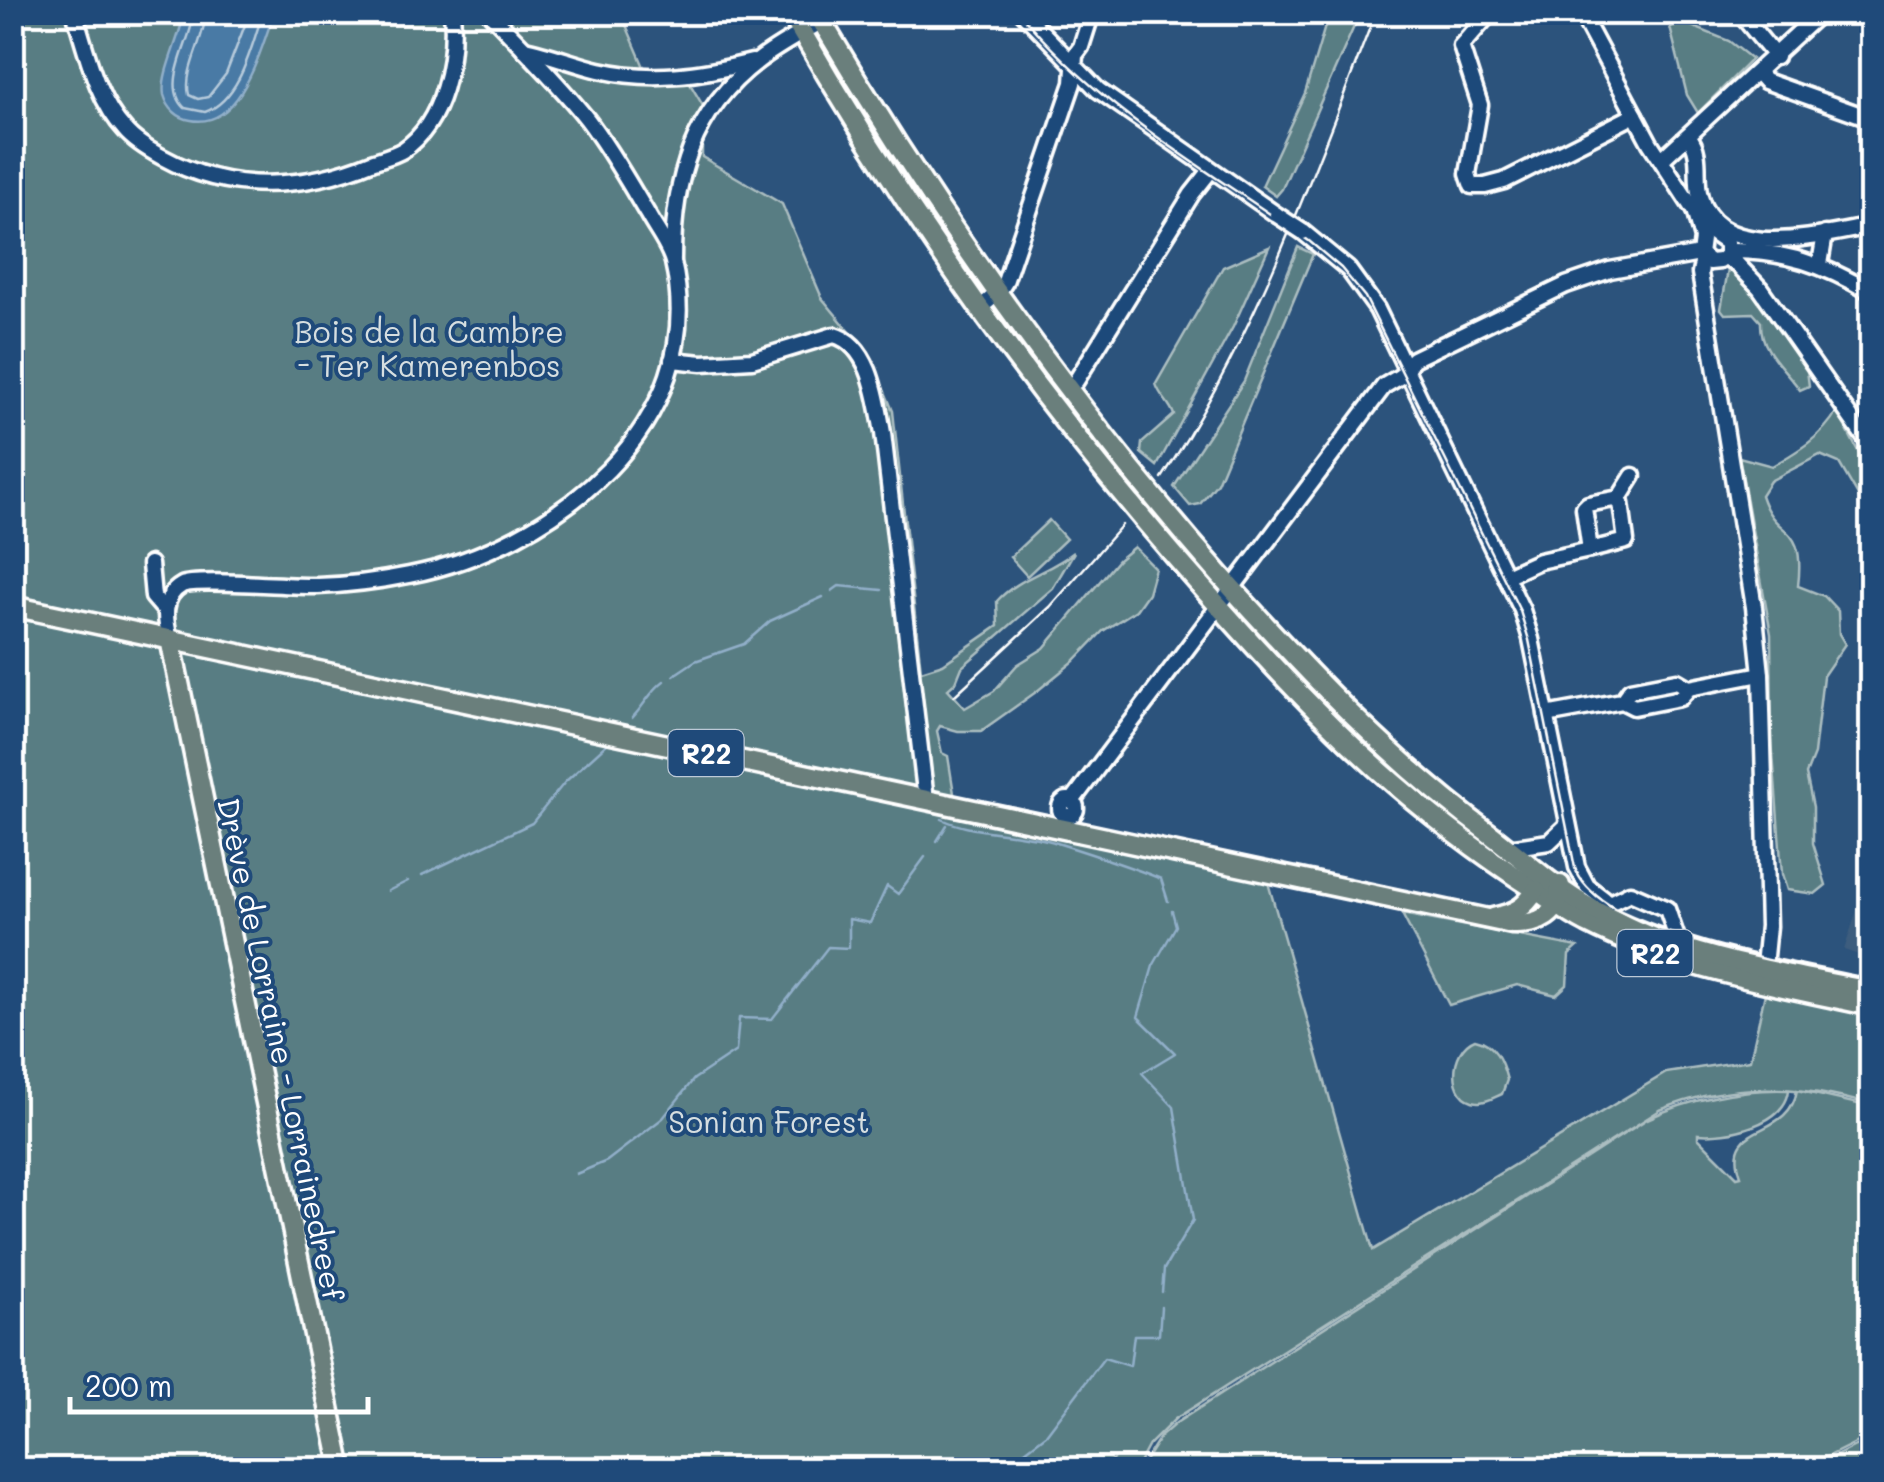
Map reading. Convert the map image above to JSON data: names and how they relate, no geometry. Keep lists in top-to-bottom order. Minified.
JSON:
{"streets":{"main road":["R22","Drève de Lorraine - Lorrainedreef"]},"crossings":[["R22","Drève de Lorraine - Lorrainedreef"]],"parks":["Bois de la Cambre - Ter Kamerenbos","Sonian Forest"],"scale_bar":"200 m"}
